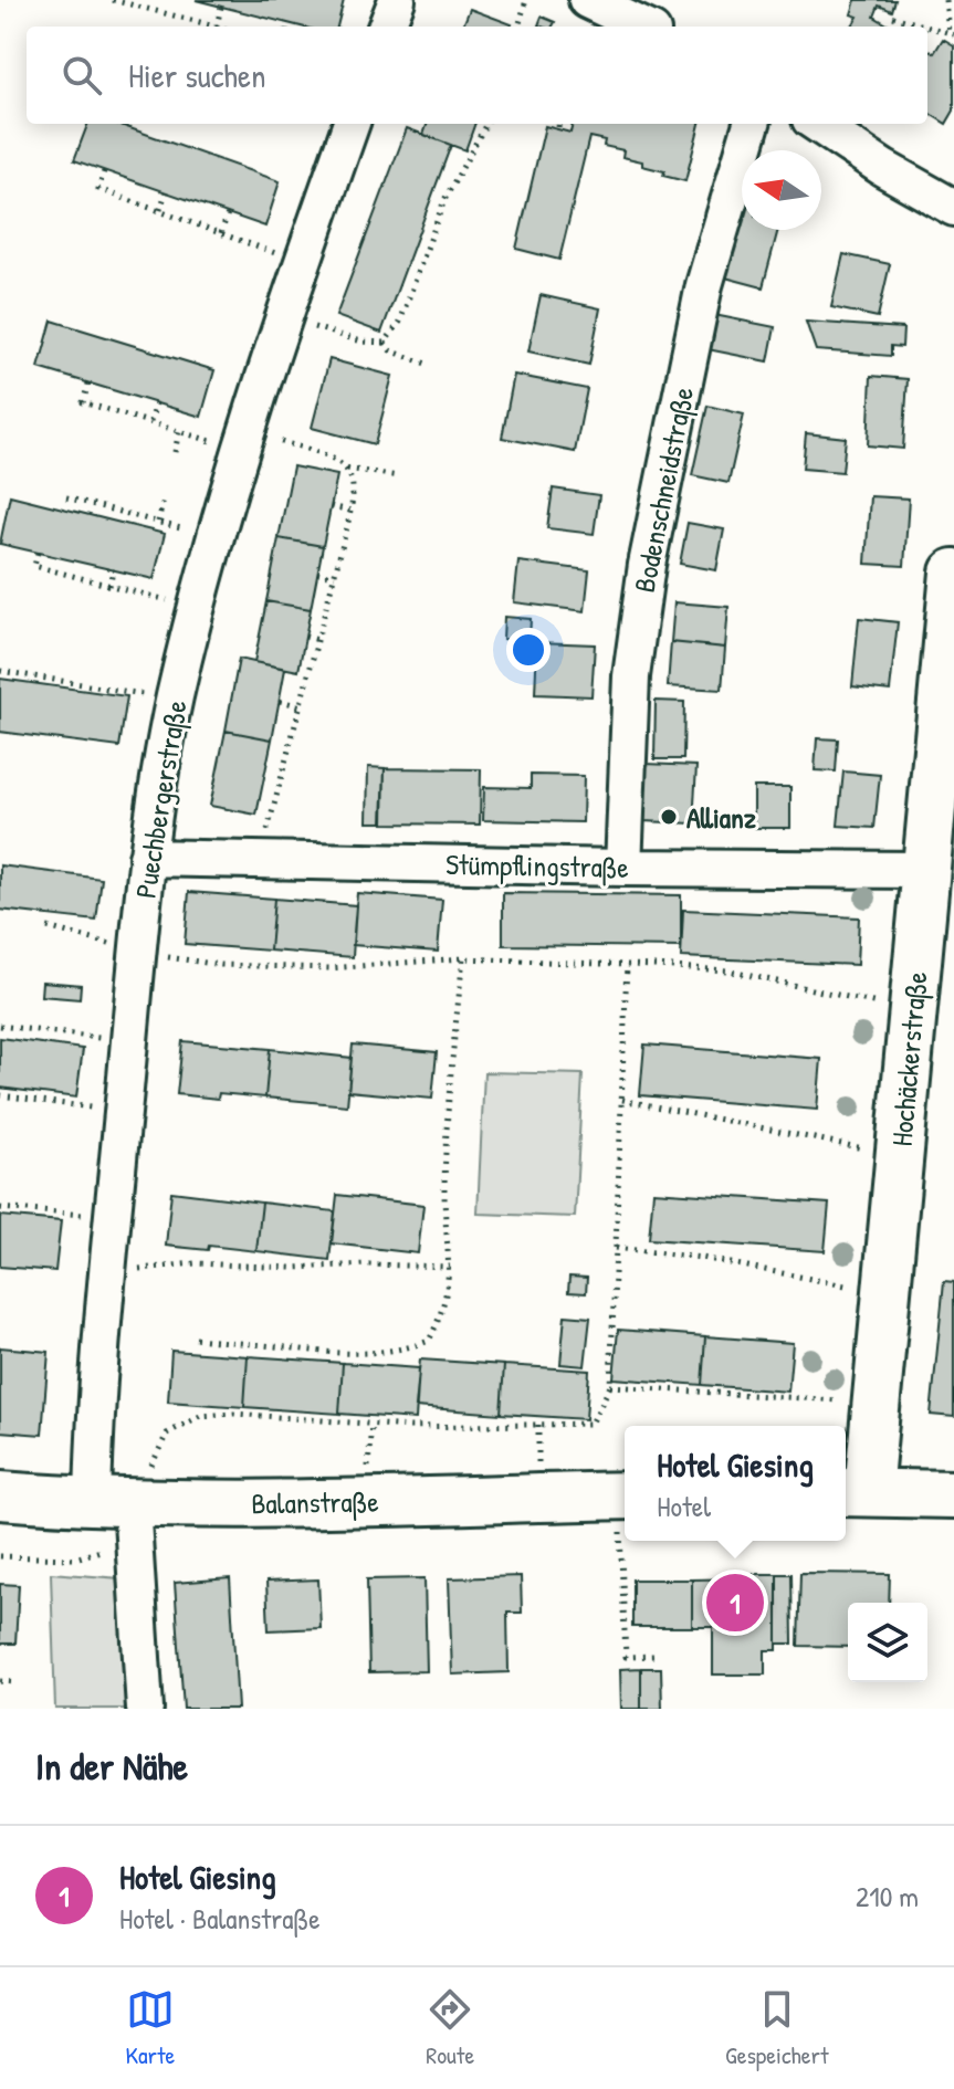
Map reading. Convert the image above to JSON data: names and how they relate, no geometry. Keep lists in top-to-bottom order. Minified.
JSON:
{"streets":{"street":["Bodenschneidstraße","Puechbergerstraße","Stümpflingstraße","Hochäckerstraße","Balanstraße"]},"crossings":[["Bodenschneidstraße","Stümpflingstraße"],["Puechbergerstraße","Stümpflingstraße"],["Puechbergerstraße","Balanstraße"],["Stümpflingstraße","Hochäckerstraße"]],"places":["Allianz"],"north":"left","page":{"search":"Hier suchen","popup":["Hotel Giesing","Hotel"],"pins":"1","heading":"In der Nähe","list":[{"mark":"1","name":"Hotel Giesing","note":"Hotel · Balanstraße","value":"210 m"}],"nav":["Karte","Route","Gespeichert"]}}
